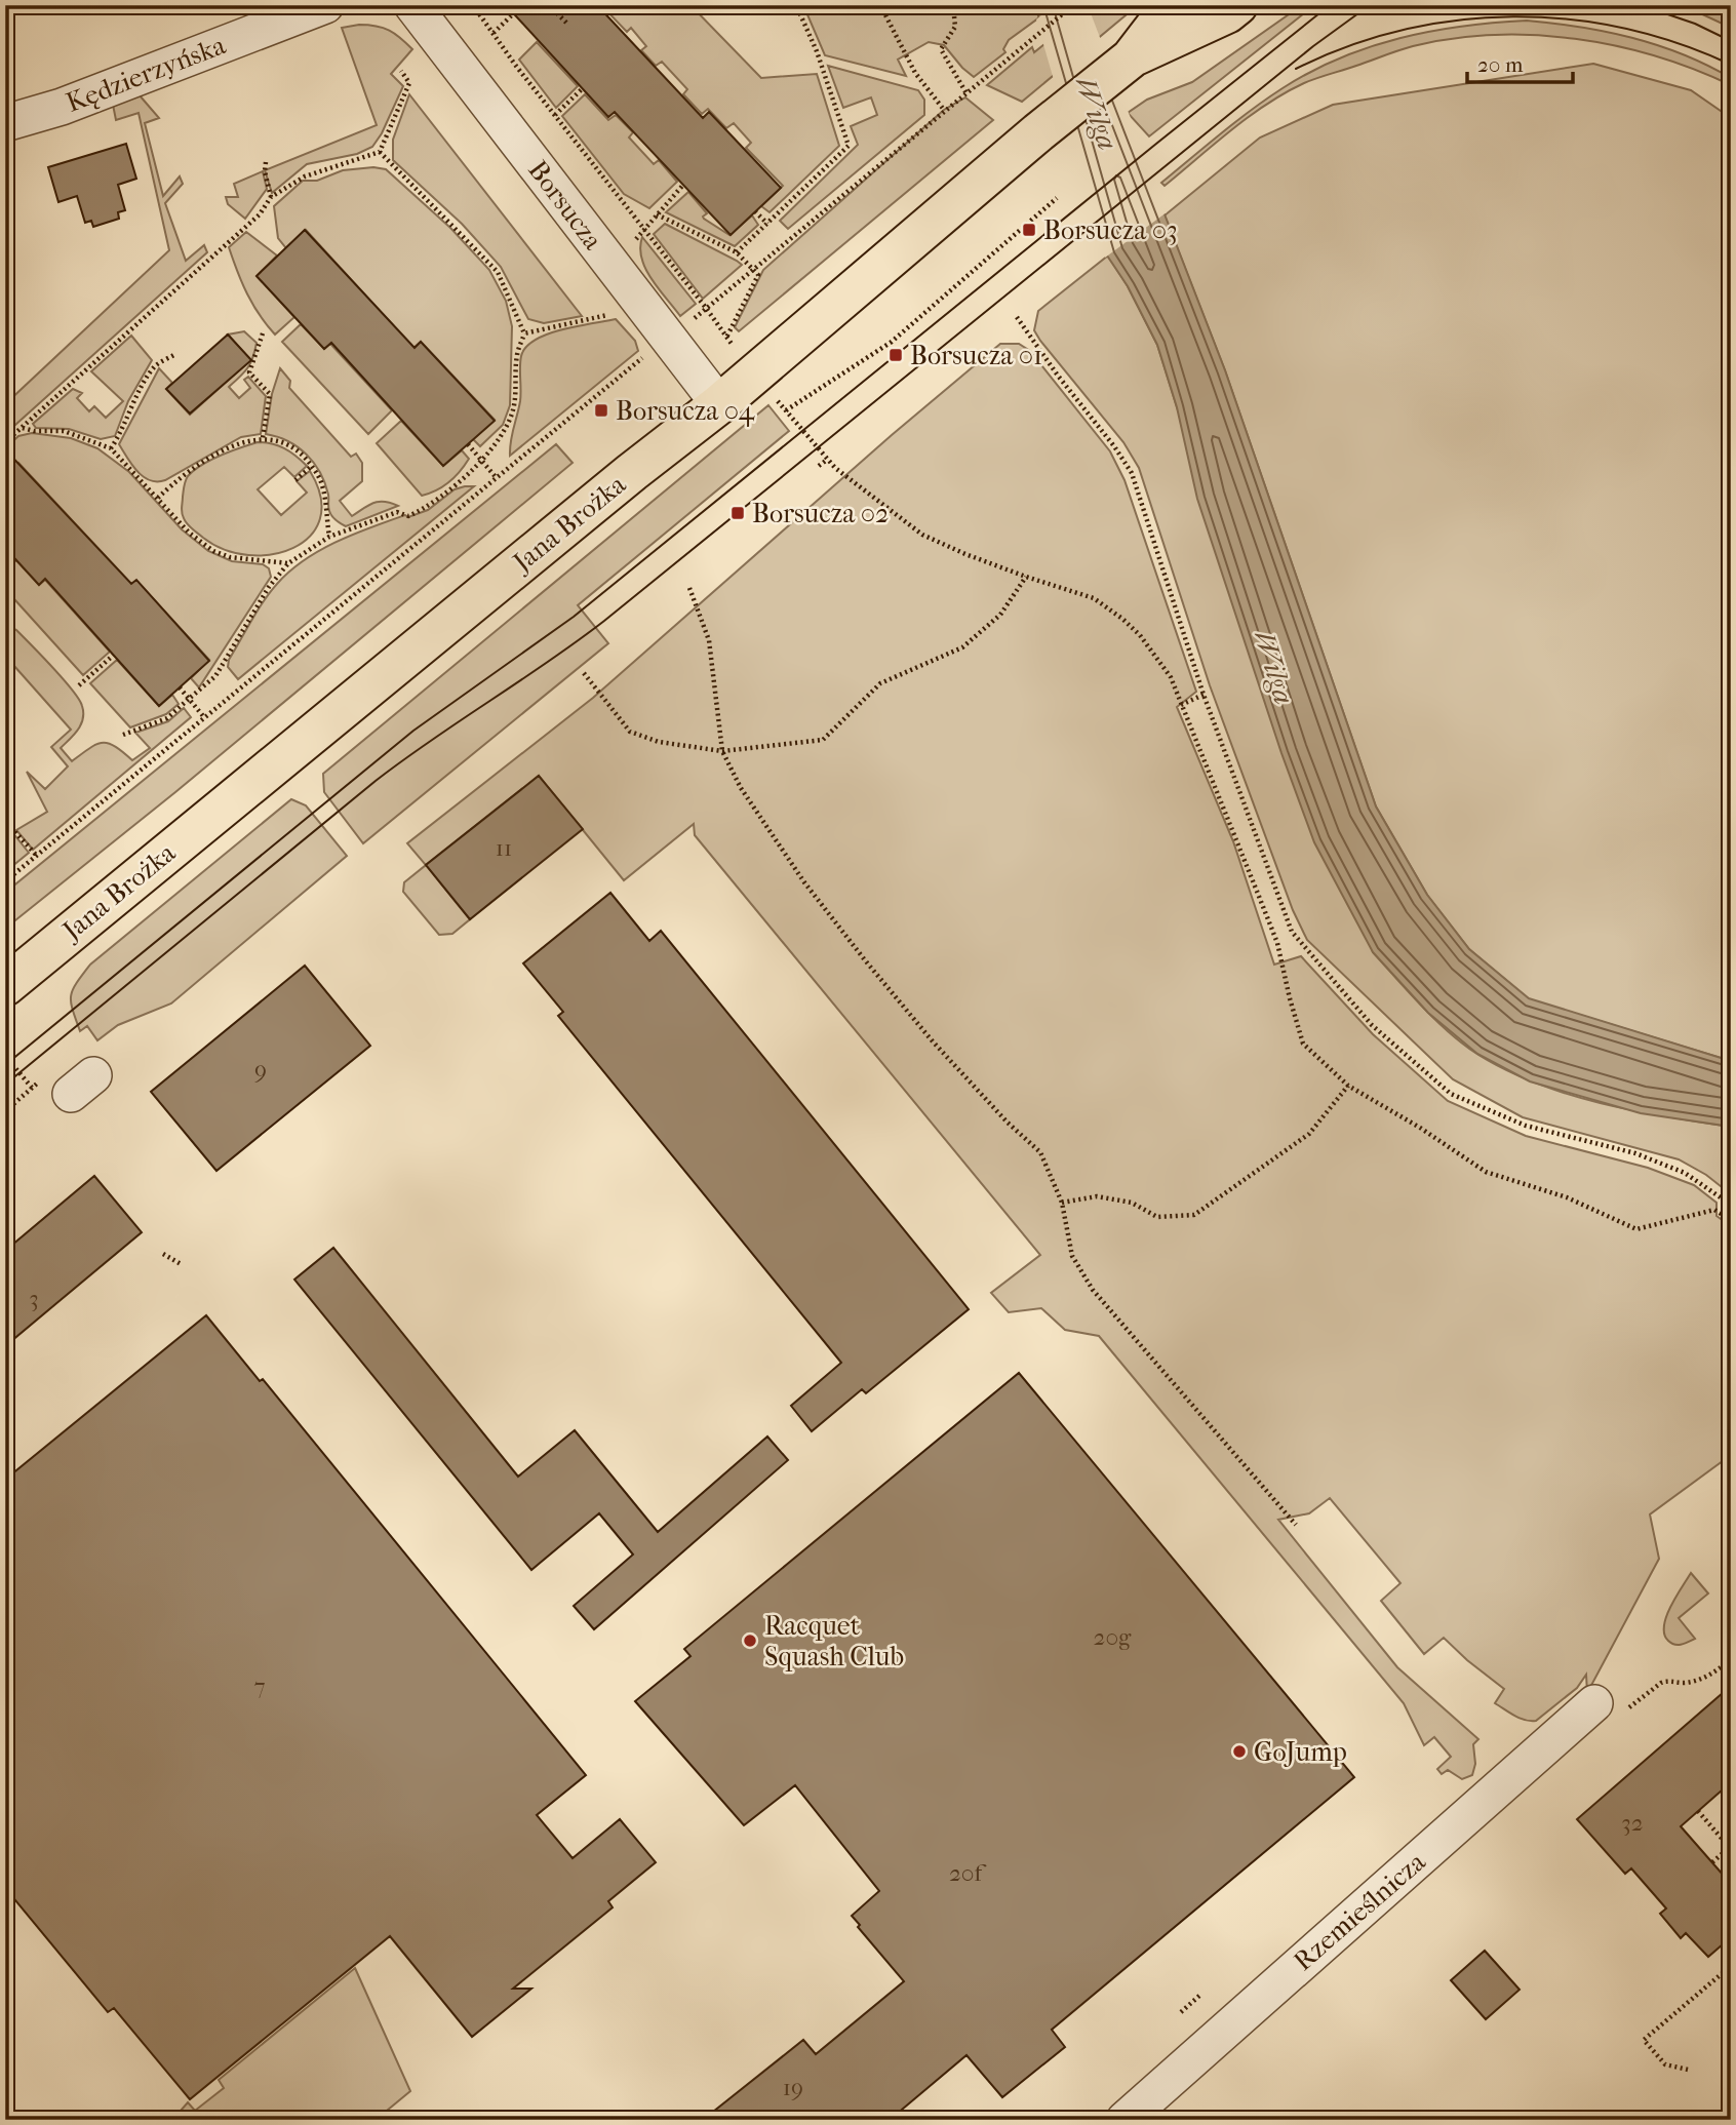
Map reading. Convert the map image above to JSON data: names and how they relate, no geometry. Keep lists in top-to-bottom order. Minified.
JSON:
{"streets":{"main road":["Jana Brożka"],"street":["Kędzierzyńska","Borsucza","Rzemieślnicza"]},"crossings":[["Borsucza","Jana Brożka"]],"water":["Wilga"],"places":{"transit":["Borsucza 03","Borsucza 01","Borsucza 04","Borsucza 02"],"other":["Racquet Squash Club","GoJump"]},"house_numbers":["11","9","3","20g","7","32","20f","19"],"scale_bar":"20 m"}
